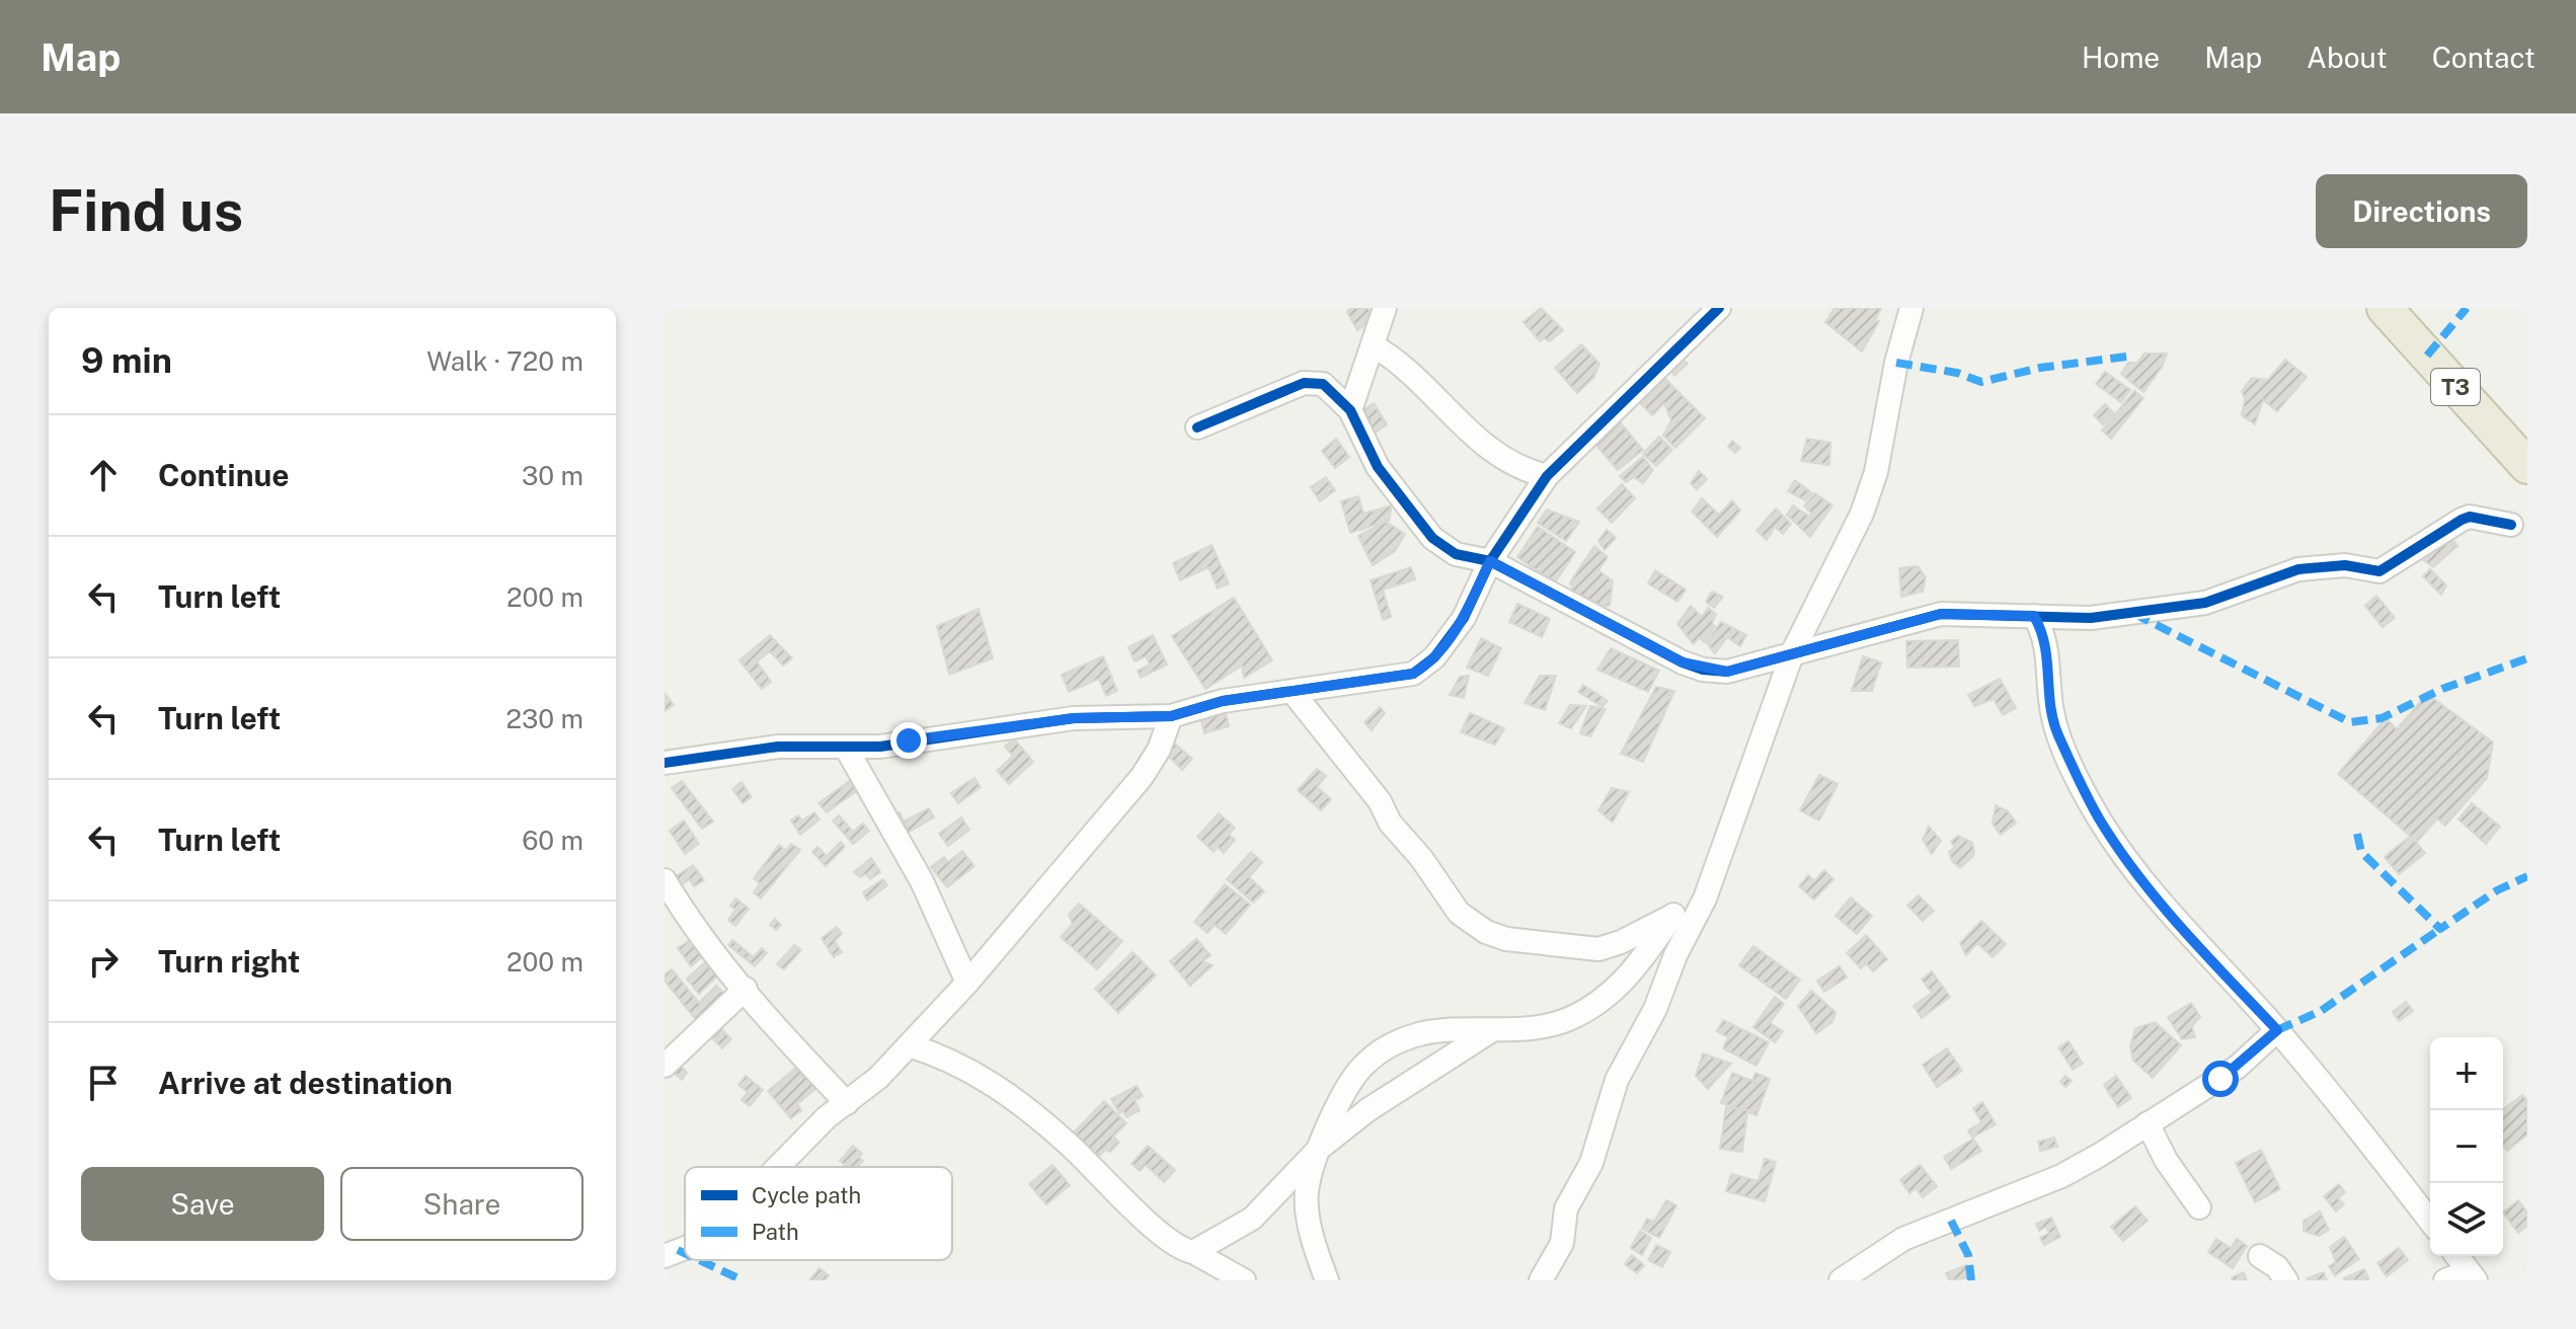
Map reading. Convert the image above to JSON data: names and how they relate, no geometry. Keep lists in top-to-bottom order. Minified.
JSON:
{"streets":{"highway":["T3"]},"legend":["Cycle path","Path"],"page":{"header":"Map","nav":["Home","Map","About","Contact"],"buttons":["Directions",["Save","Share"]],"title":"Find us","heading":["9 min","Walk · 720 m"],"list":[["Continue","30 m"],["Turn left","200 m"],["Turn left","230 m"],["Turn left","60 m"],["Turn right","200 m"],"Arrive at destination"],"map_buttons":["+","−"]}}
